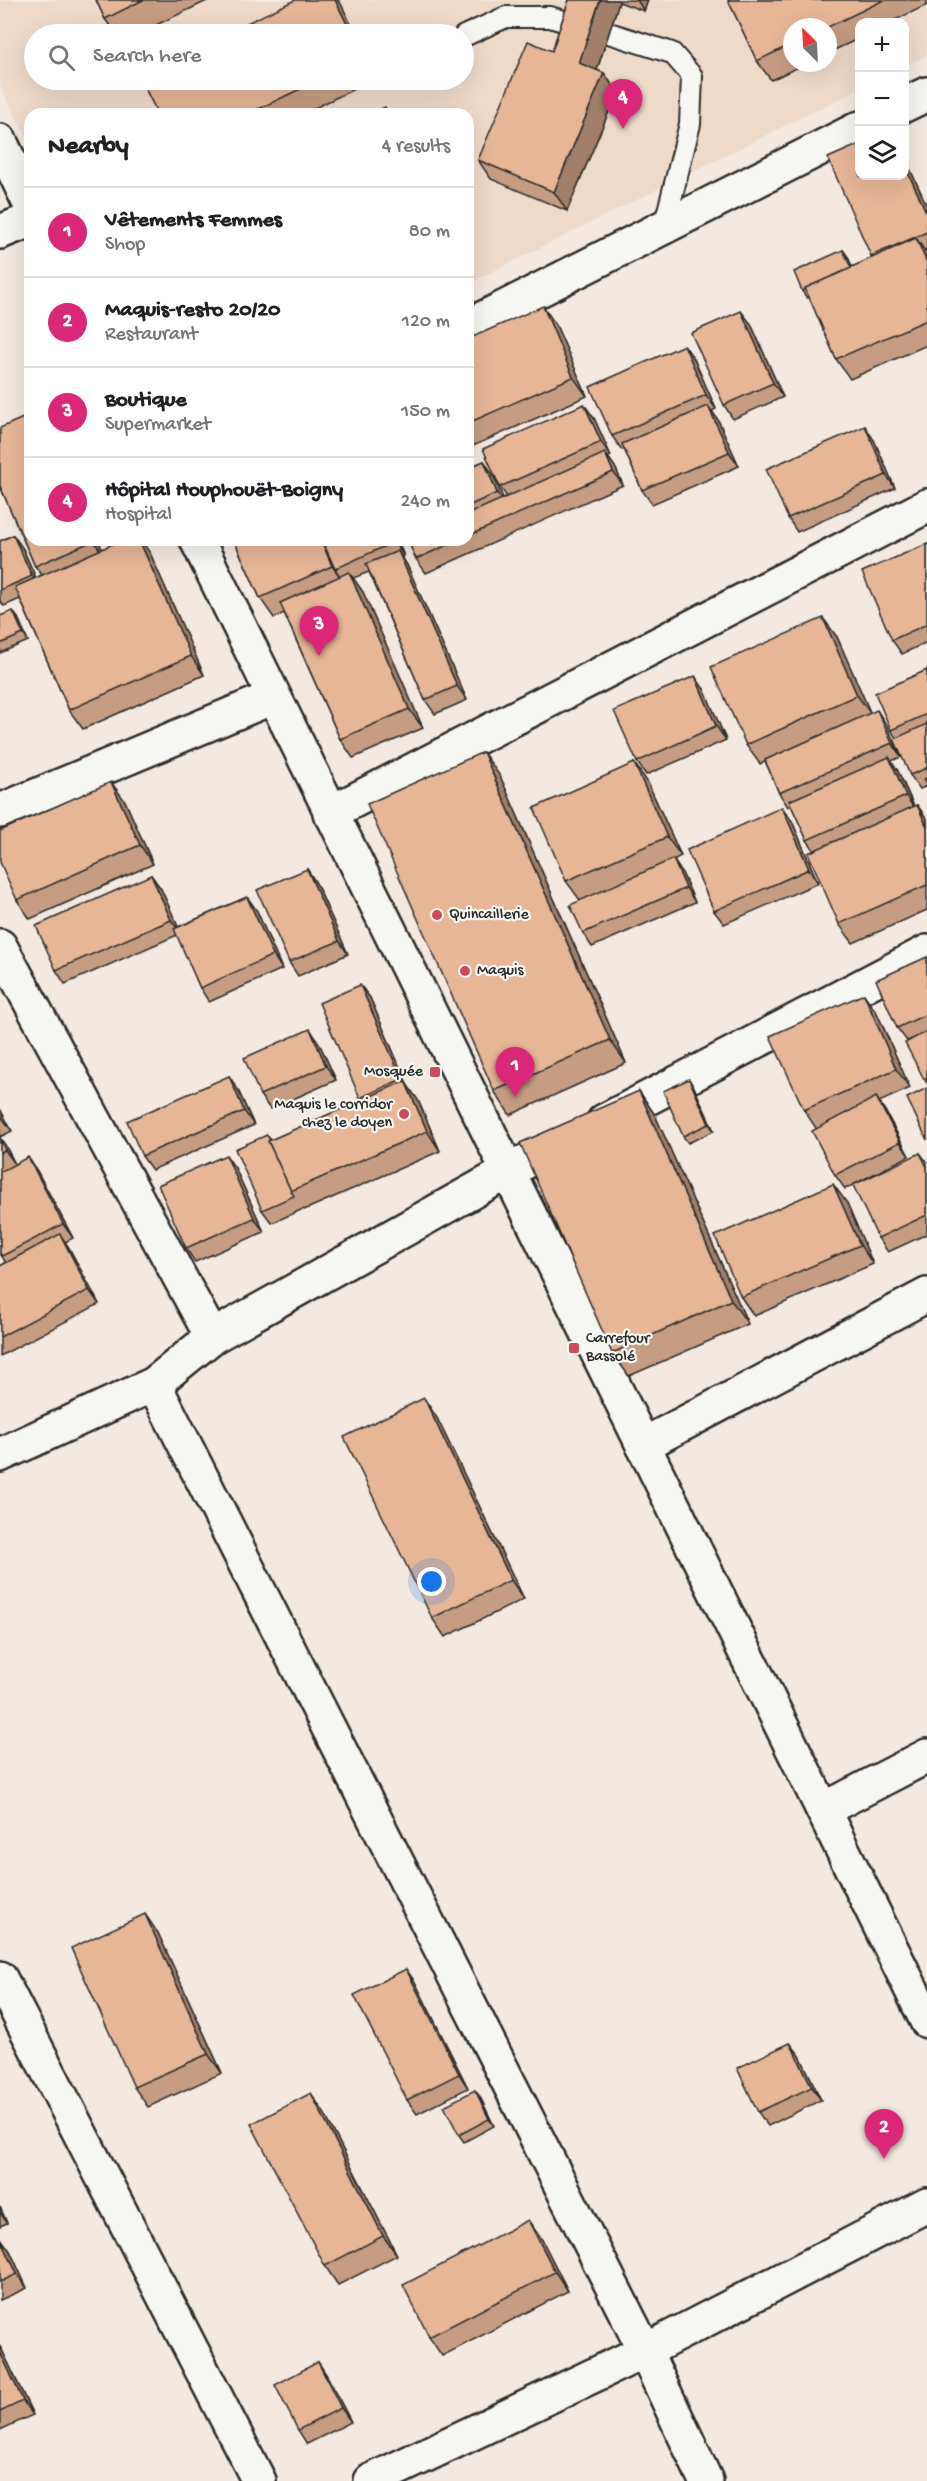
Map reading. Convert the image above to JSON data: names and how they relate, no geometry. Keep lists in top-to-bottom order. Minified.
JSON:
{"places":{"other":["Quincaillerie","Maquis","Maquis le corridor chez le doyen"],"transit":["Mosquée","Carrefour Bassolé"]},"north":"top left","page":{"map_buttons":["+","−"],"search":"Search here","pins":["4","3","1","2"],"heading":["Nearby","4 results"],"list":[{"mark":"1","name":"Vêtements Femmes","note":"Shop","value":"80 m"},{"mark":"2","name":"Maquis-resto 20/20","note":"Restaurant","value":"120 m"},{"mark":"3","name":"Boutique","note":"Supermarket","value":"150 m"},{"mark":"4","name":"Hôpital Houphouët-Boigny","note":"Hospital","value":"240 m"}]}}
